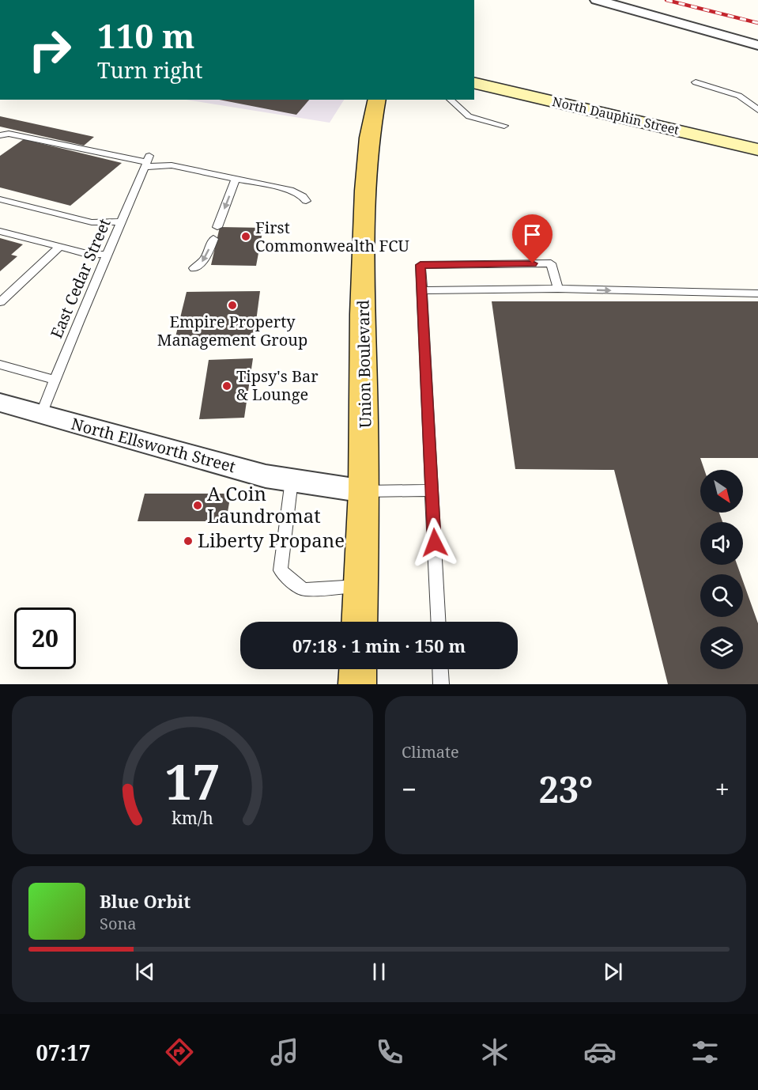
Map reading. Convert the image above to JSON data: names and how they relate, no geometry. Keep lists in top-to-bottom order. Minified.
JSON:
{"streets":{"main road":["Union Boulevard"],"street":["North Dauphin Street","North Ellsworth Street"],"lane":["East Cedar Street"]},"crossings":[["East Cedar Street","North Ellsworth Street"],["Union Boulevard","North Ellsworth Street"]],"places":["First Commonwealth FCU","Empire Property Management Group","Tipsy's Bar & Lounge","A Coin Laundromat","Liberty Propane"],"north":"bottom right","page":{"turn":["110 m","Turn right"],"limit":"20","trip":"07:18 · 1 min · 150 m","tile":"Climate","heat":["−","23°","+"],"song":["Blue Orbit","Sona"],"tabs":"07:17","gauge":["17","km/h"]}}
